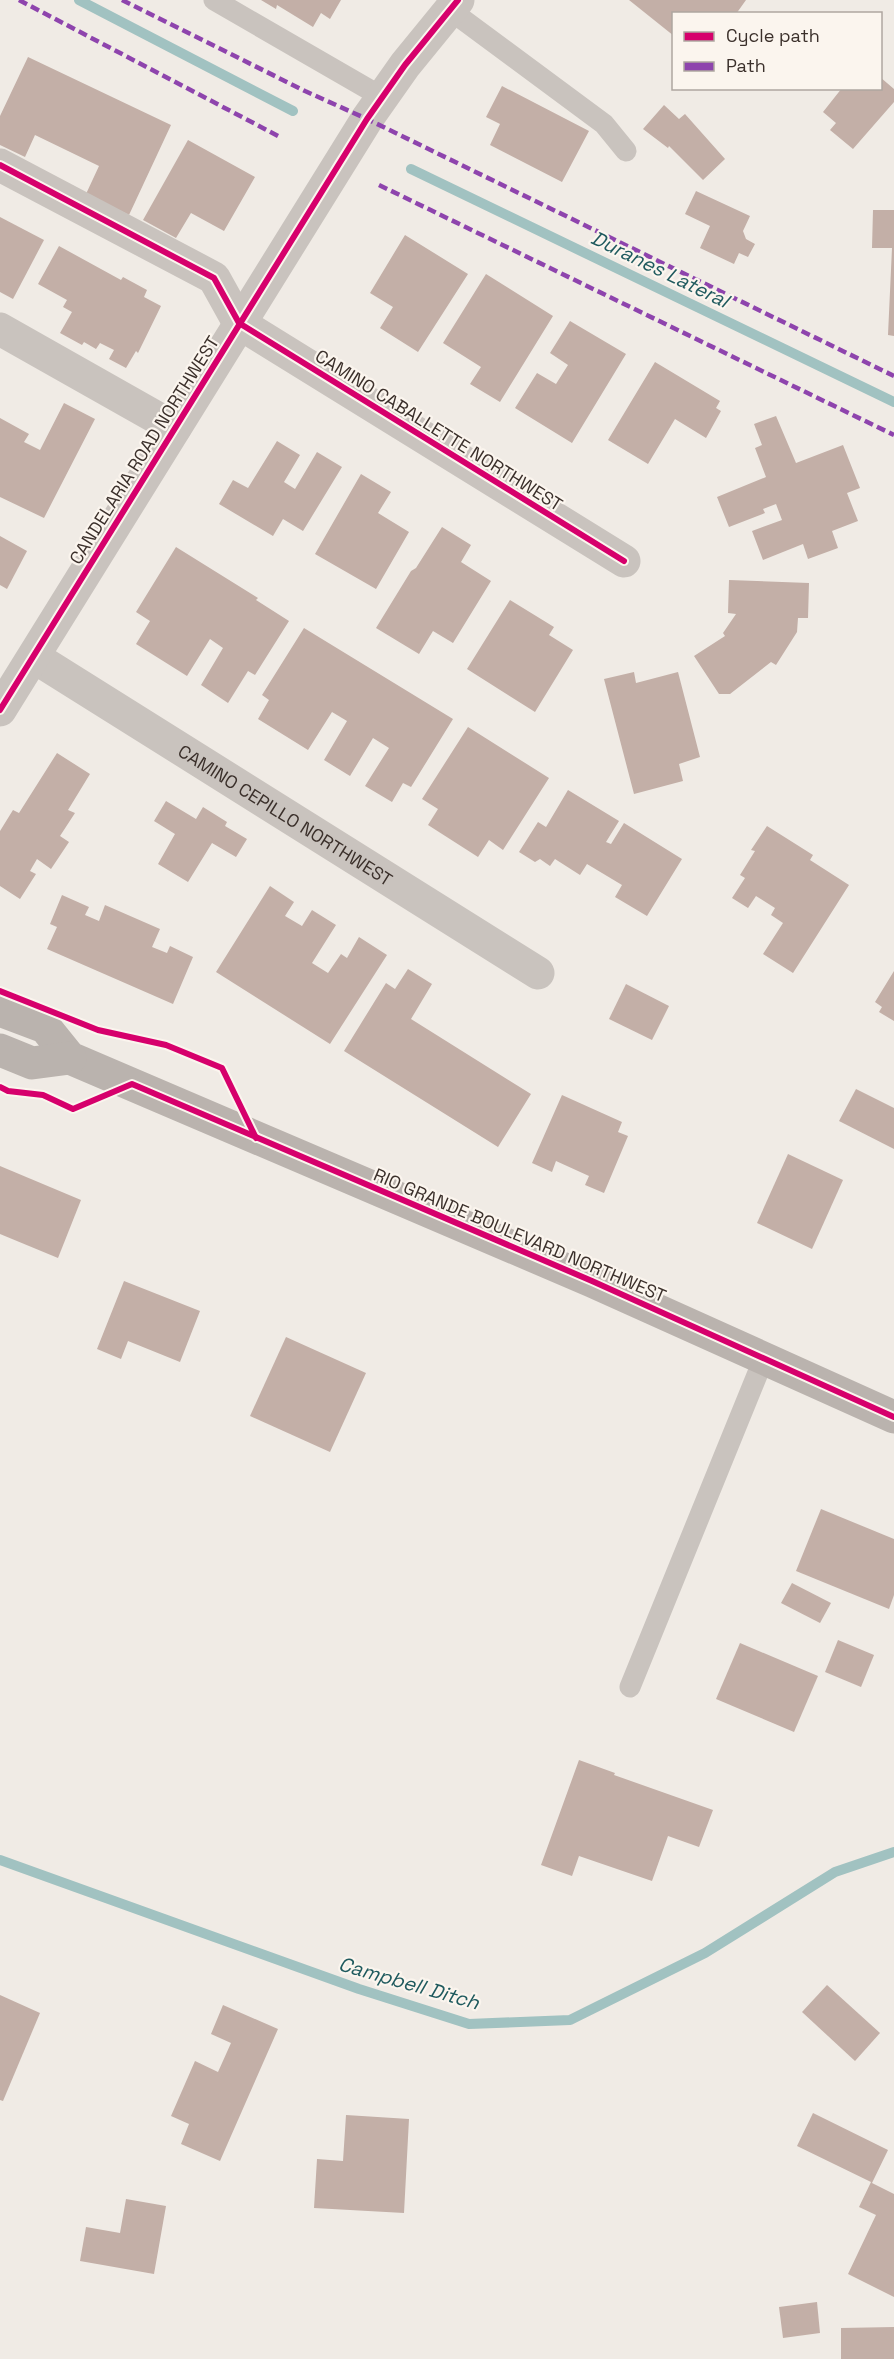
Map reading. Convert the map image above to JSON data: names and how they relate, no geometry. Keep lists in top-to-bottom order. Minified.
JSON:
{"streets":{"main road":["RIO GRANDE BOULEVARD NORTHWEST"],"street":["CAMINO CABALLETTE NORTHWEST","CANDELARIA ROAD NORTHWEST","CAMINO CEPILLO NORTHWEST"]},"crossings":[["CAMINO CABALLETTE NORTHWEST","CANDELARIA ROAD NORTHWEST"],["CANDELARIA ROAD NORTHWEST","CAMINO CEPILLO NORTHWEST"]],"water":["Duranes Lateral","Campbell Ditch"],"legend":["Cycle path","Path"]}
